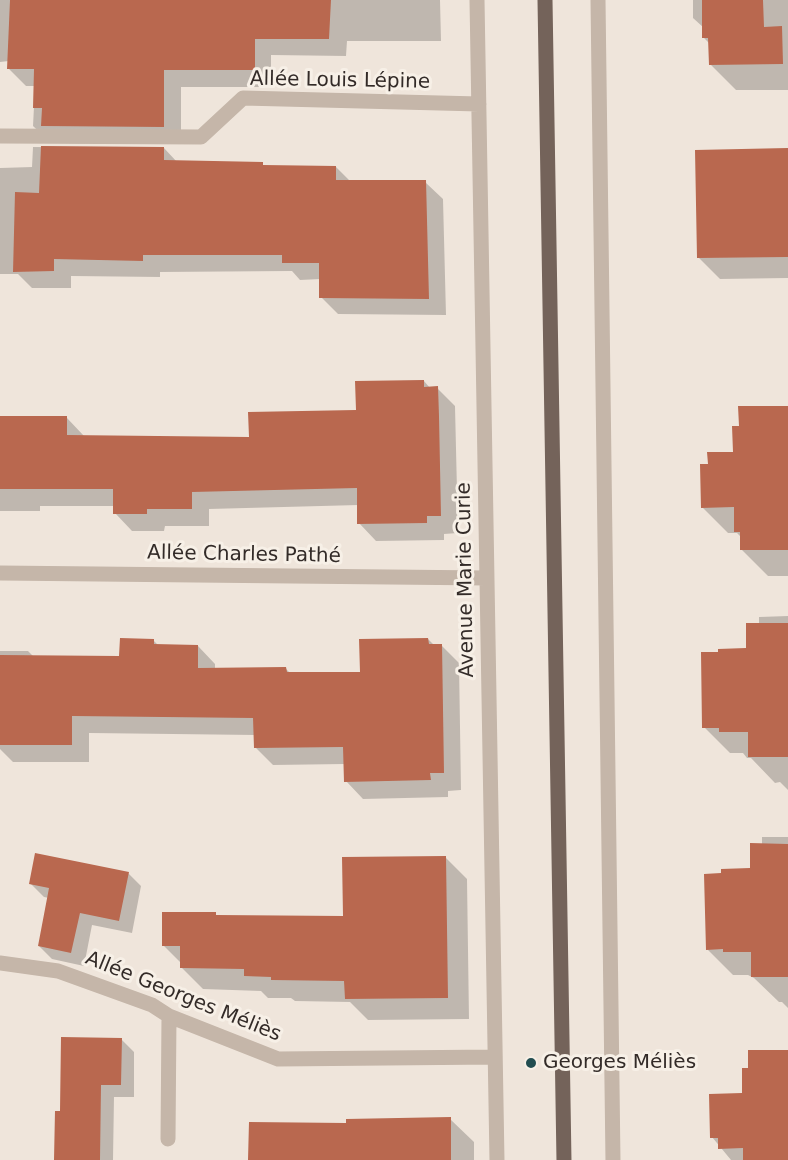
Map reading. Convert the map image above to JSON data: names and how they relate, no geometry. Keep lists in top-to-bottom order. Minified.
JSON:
{"streets":{"street":["Allée Louis Lépine","Allée Charles Pathé","Avenue Marie Curie","Allée Georges Méliès"]},"crossings":[["Allée Louis Lépine","Avenue Marie Curie"],["Allée Charles Pathé","Avenue Marie Curie"],["Avenue Marie Curie","Allée Georges Méliès"]],"places":["Georges Méliès"]}
